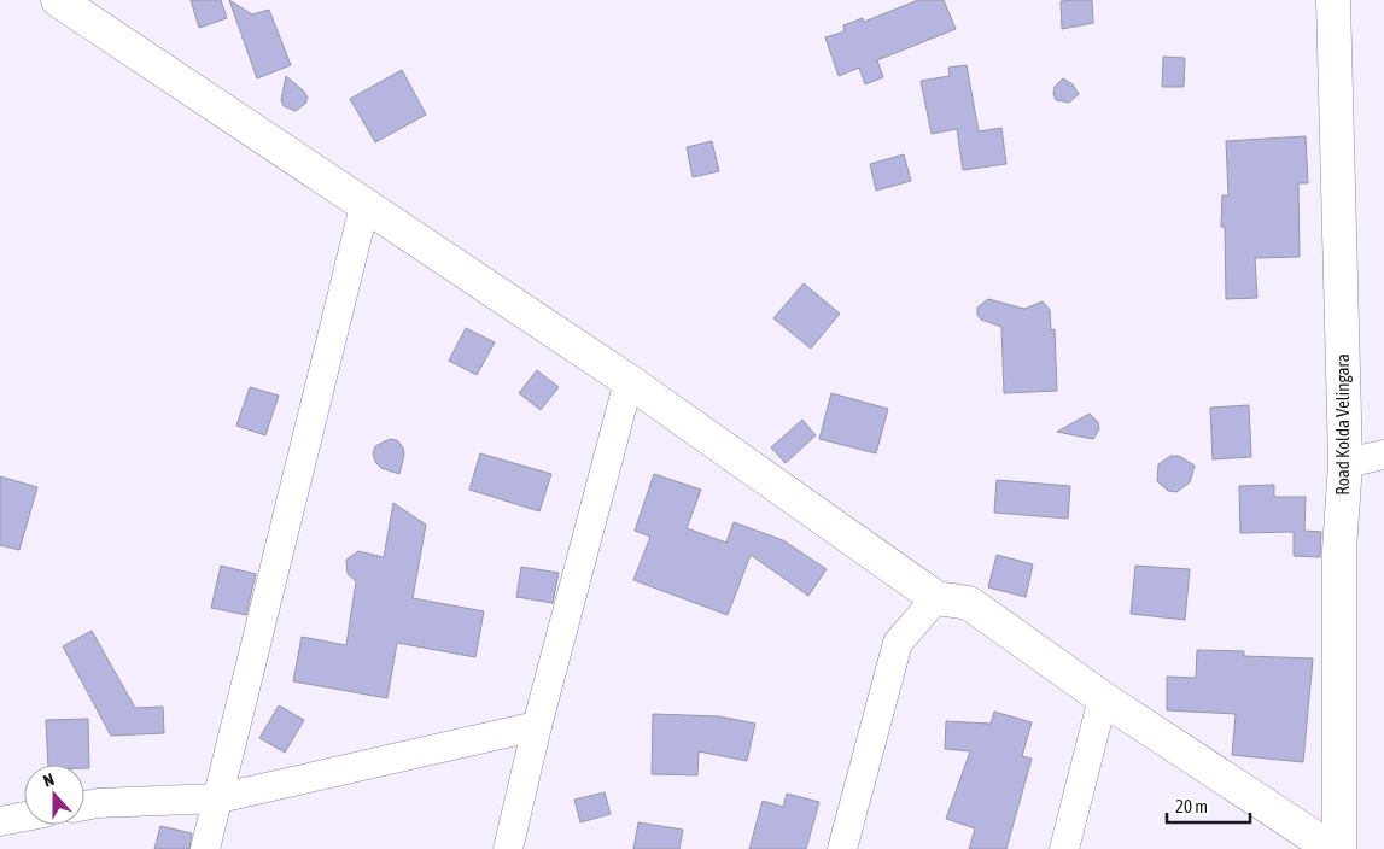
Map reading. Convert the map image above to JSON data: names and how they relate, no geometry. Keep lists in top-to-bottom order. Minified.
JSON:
{"streets":{"main road":["Road Kolda Velingara"]},"scale_bar":"20 m","north":"top"}
